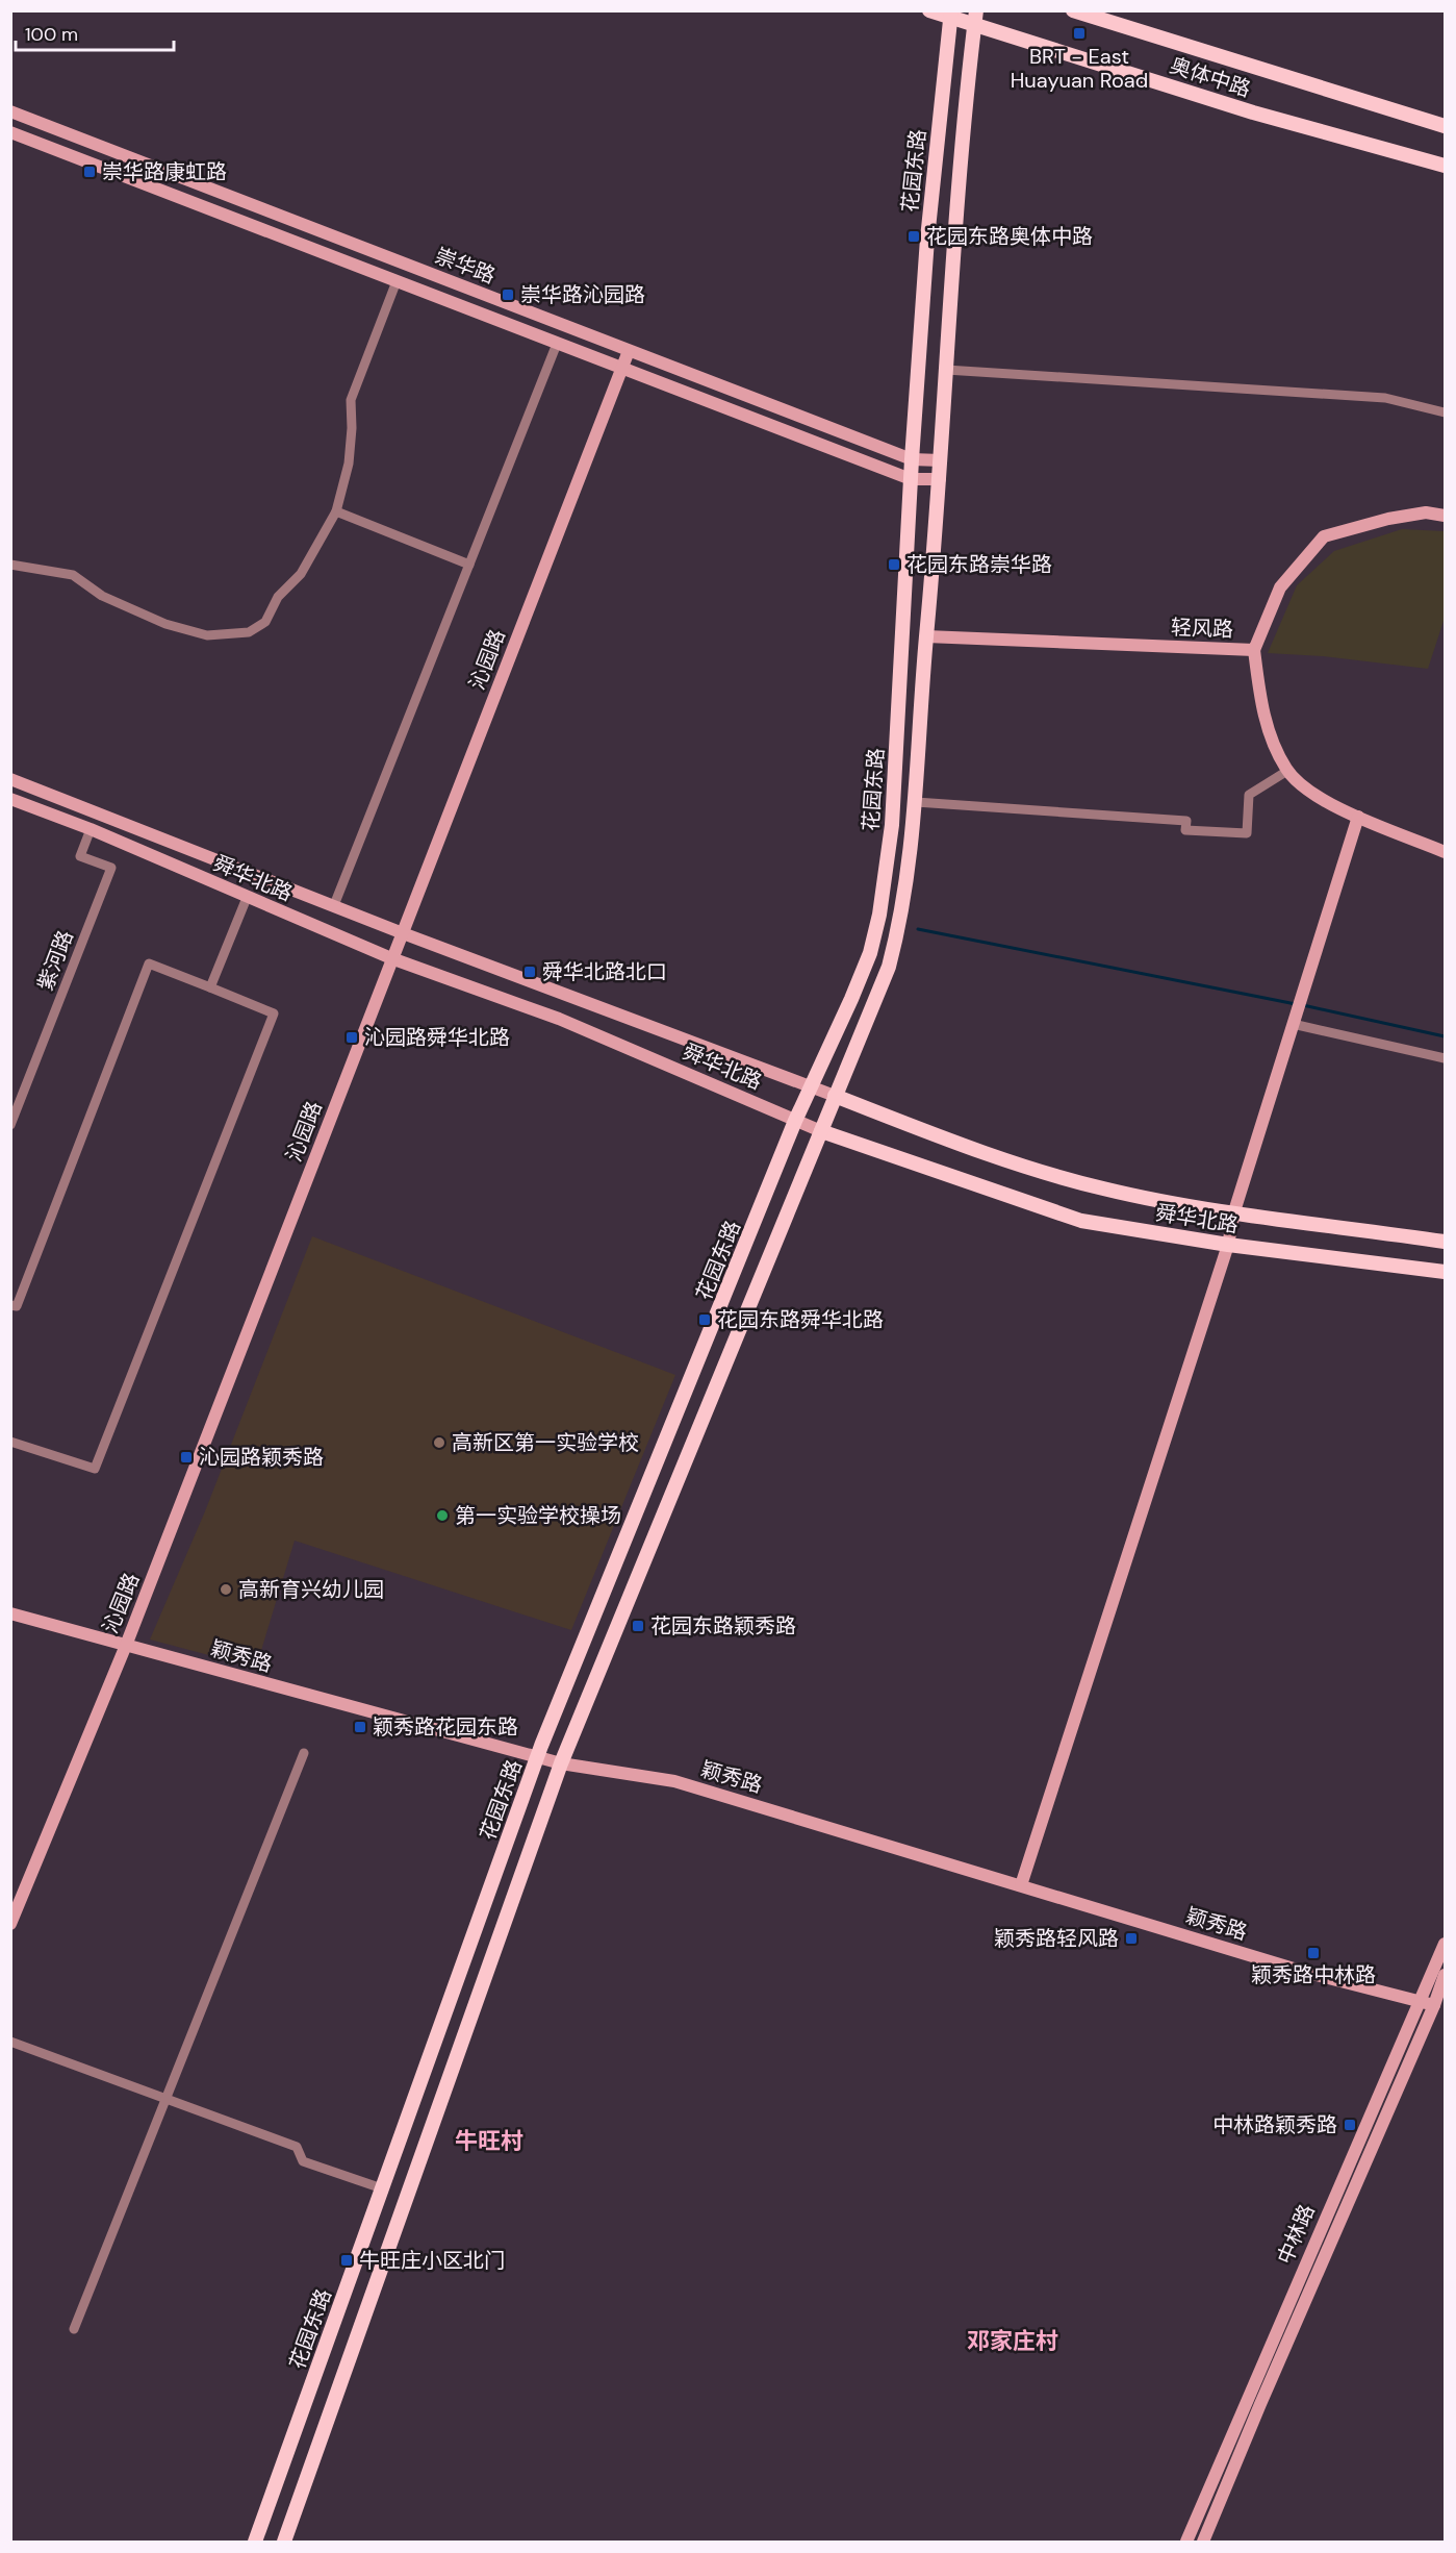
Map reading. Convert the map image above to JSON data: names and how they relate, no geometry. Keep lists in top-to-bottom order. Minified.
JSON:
{"streets":{"main road":["奥体中路","花园东路","崇华路","轻风路","沁园路","舜华北路","颖秀路","中林路"],"street":["紫河路"]},"crossings":[["奥体中路","花园东路"],["花园东路","崇华路"],["花园东路","轻风路"],["花园东路","舜华北路"],["花园东路","颖秀路"],["崇华路","沁园路"],["沁园路","舜华北路"],["沁园路","颖秀路"],["舜华北路","紫河路"],["颖秀路","中林路"]],"districts":["牛旺村","邓家庄村"],"places":{"transit":["BRT - East Huayuan Road","崇华路康虹路","花园东路奥体中路","崇华路沁园路","花园东路崇华路","舜华北路北口","沁园路舜华北路","花园东路舜华北路","沁园路颖秀路","花园东路颖秀路","颖秀路花园东路","颖秀路轻风路","颖秀路中林路","中林路颖秀路","牛旺庄小区北门"],"other":["高新区第一实验学校","第一实验学校操场","高新育兴幼儿园"]},"scale_bar":"100 m"}
